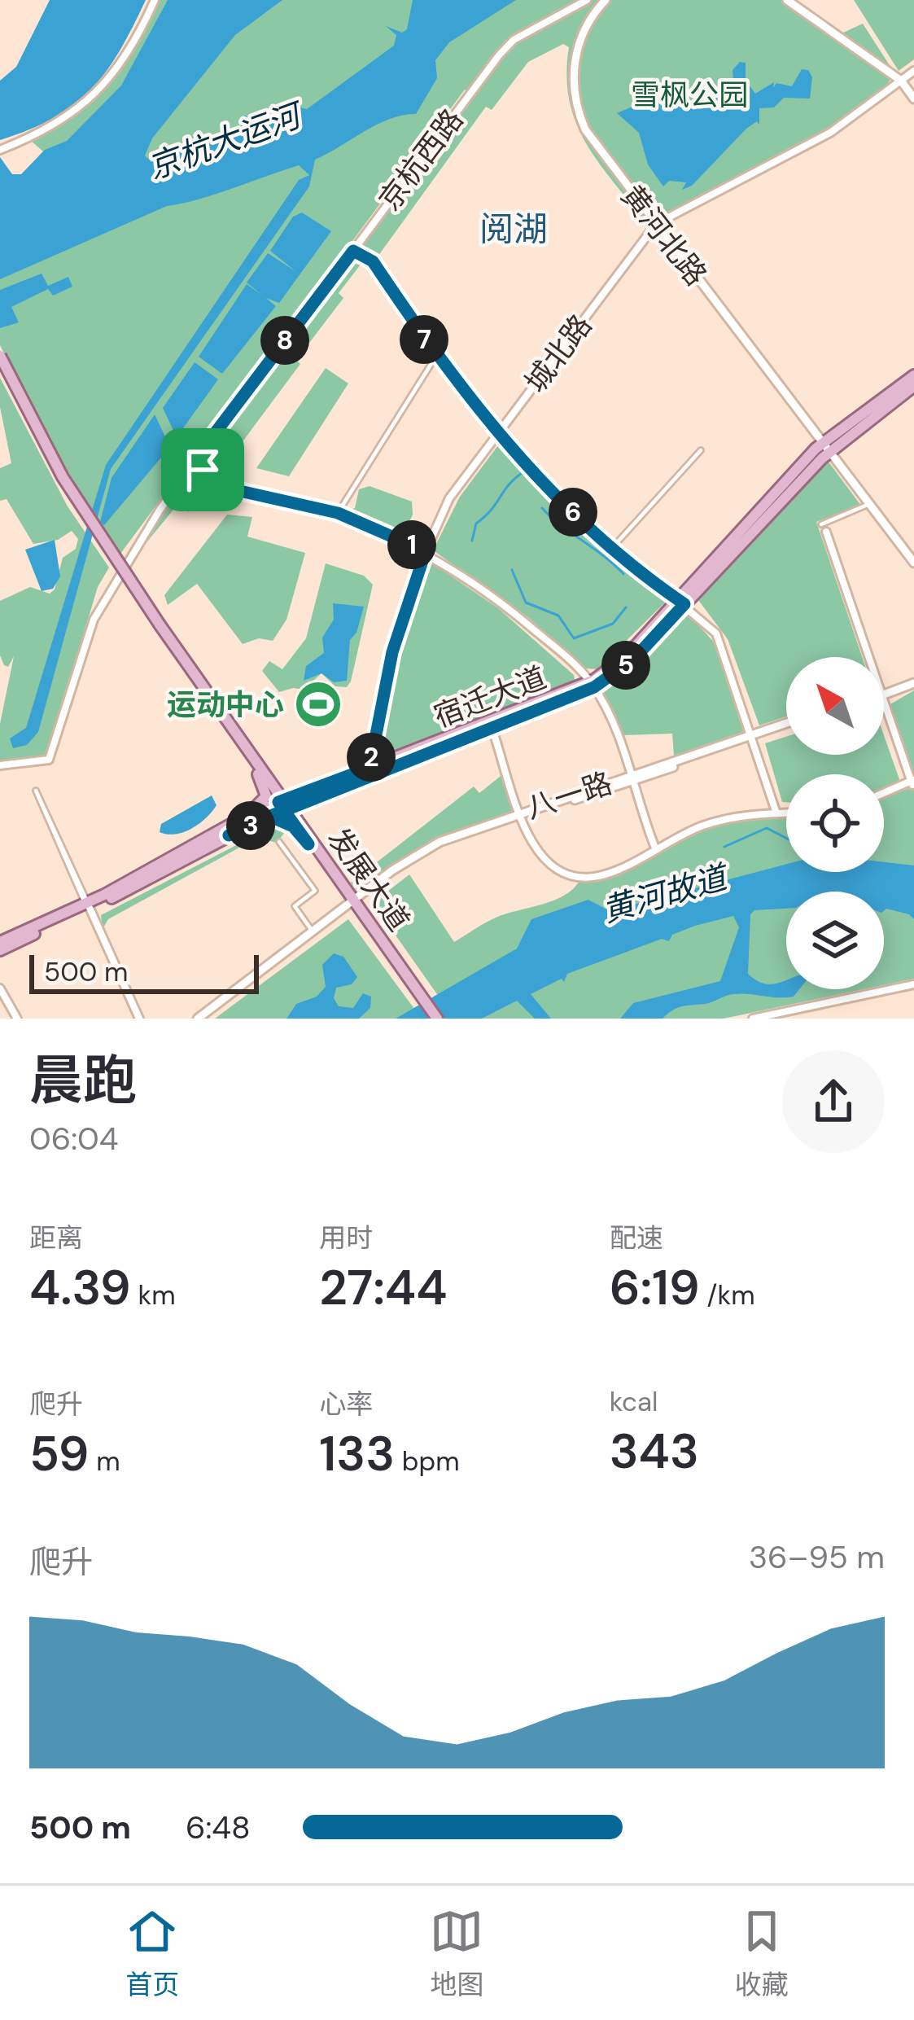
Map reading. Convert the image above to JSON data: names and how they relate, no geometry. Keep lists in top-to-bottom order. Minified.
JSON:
{"streets":{"main road":["黄河北路","宿迁大道","八一路","发展大道"],"street":["京杭西路","城北路"]},"crossings":[["黄河北路","城北路"],["黄河北路","宿迁大道"],["城北路","宿迁大道"],["宿迁大道","发展大道"],["八一路","发展大道"]],"districts":["阅湖"],"water":["京杭大运河","黄河故道"],"parks":["雪枫公园"],"places":{"sports":["运动中心"]},"scale_bar":"500 m","north":"top left","page":{"pins":["7","8","6","1","5","2","3"],"scale":"500 m","heading":["晨跑","06:04"],"stats":[["距离","4.39 km"],["用时","27:44"],["配速","6:19 /km"],["爬升","59 m"],["心率","133 bpm"],["kcal","343"]],"chart":["爬升","36–95 m"],"list":[{"name":"500 m","note":"6:48"}],"tabs":["首页","地图","收藏"]}}
